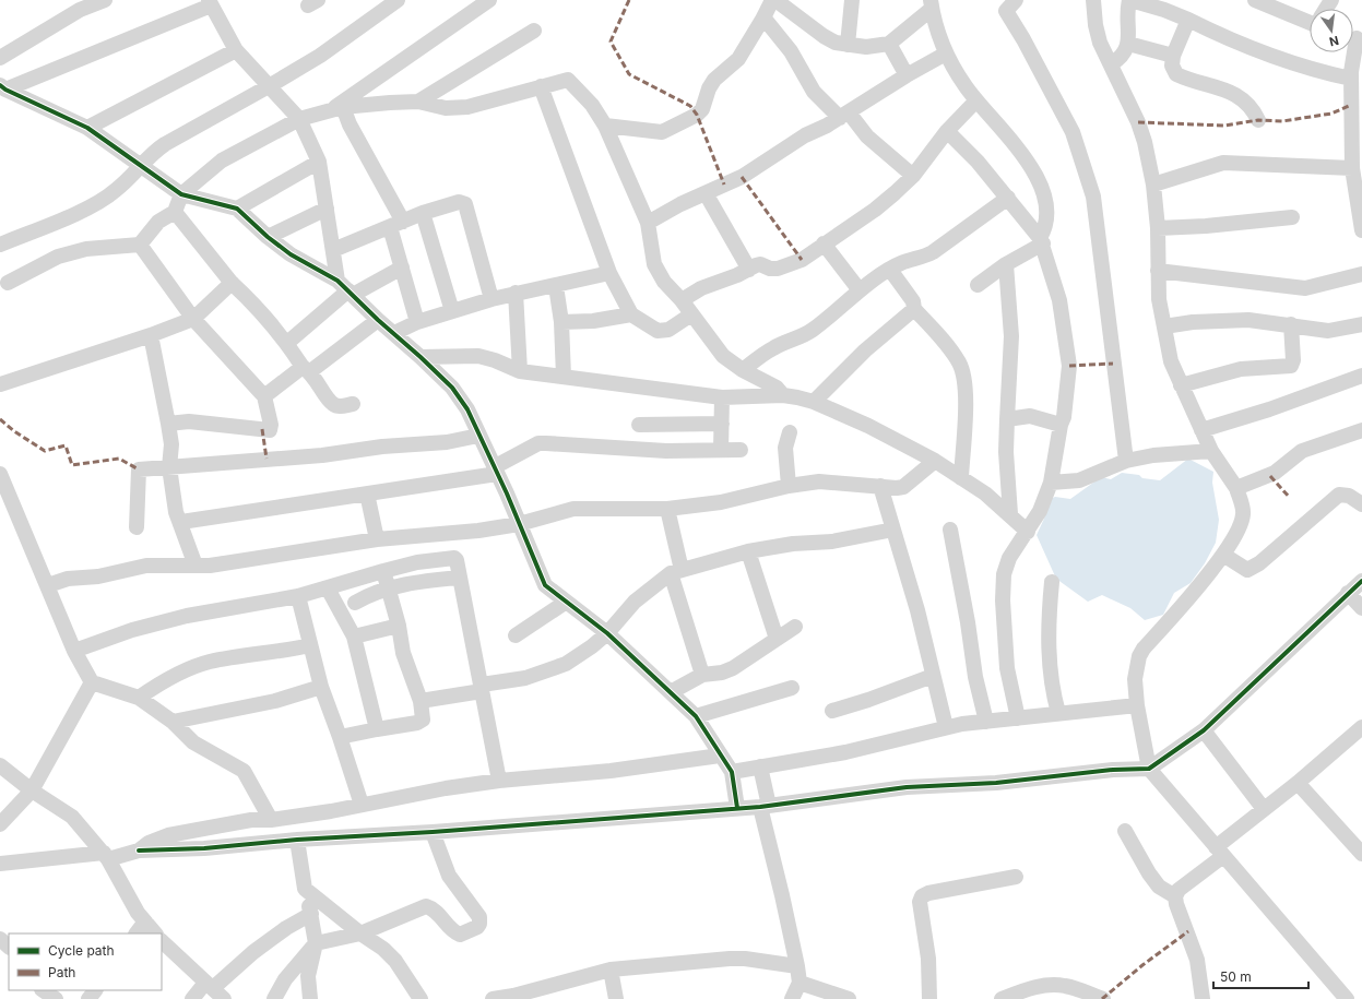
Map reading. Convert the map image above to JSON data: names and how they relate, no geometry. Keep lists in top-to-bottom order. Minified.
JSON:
{"legend":["Cycle path","Path"],"scale_bar":"50 m","north":"bottom"}
